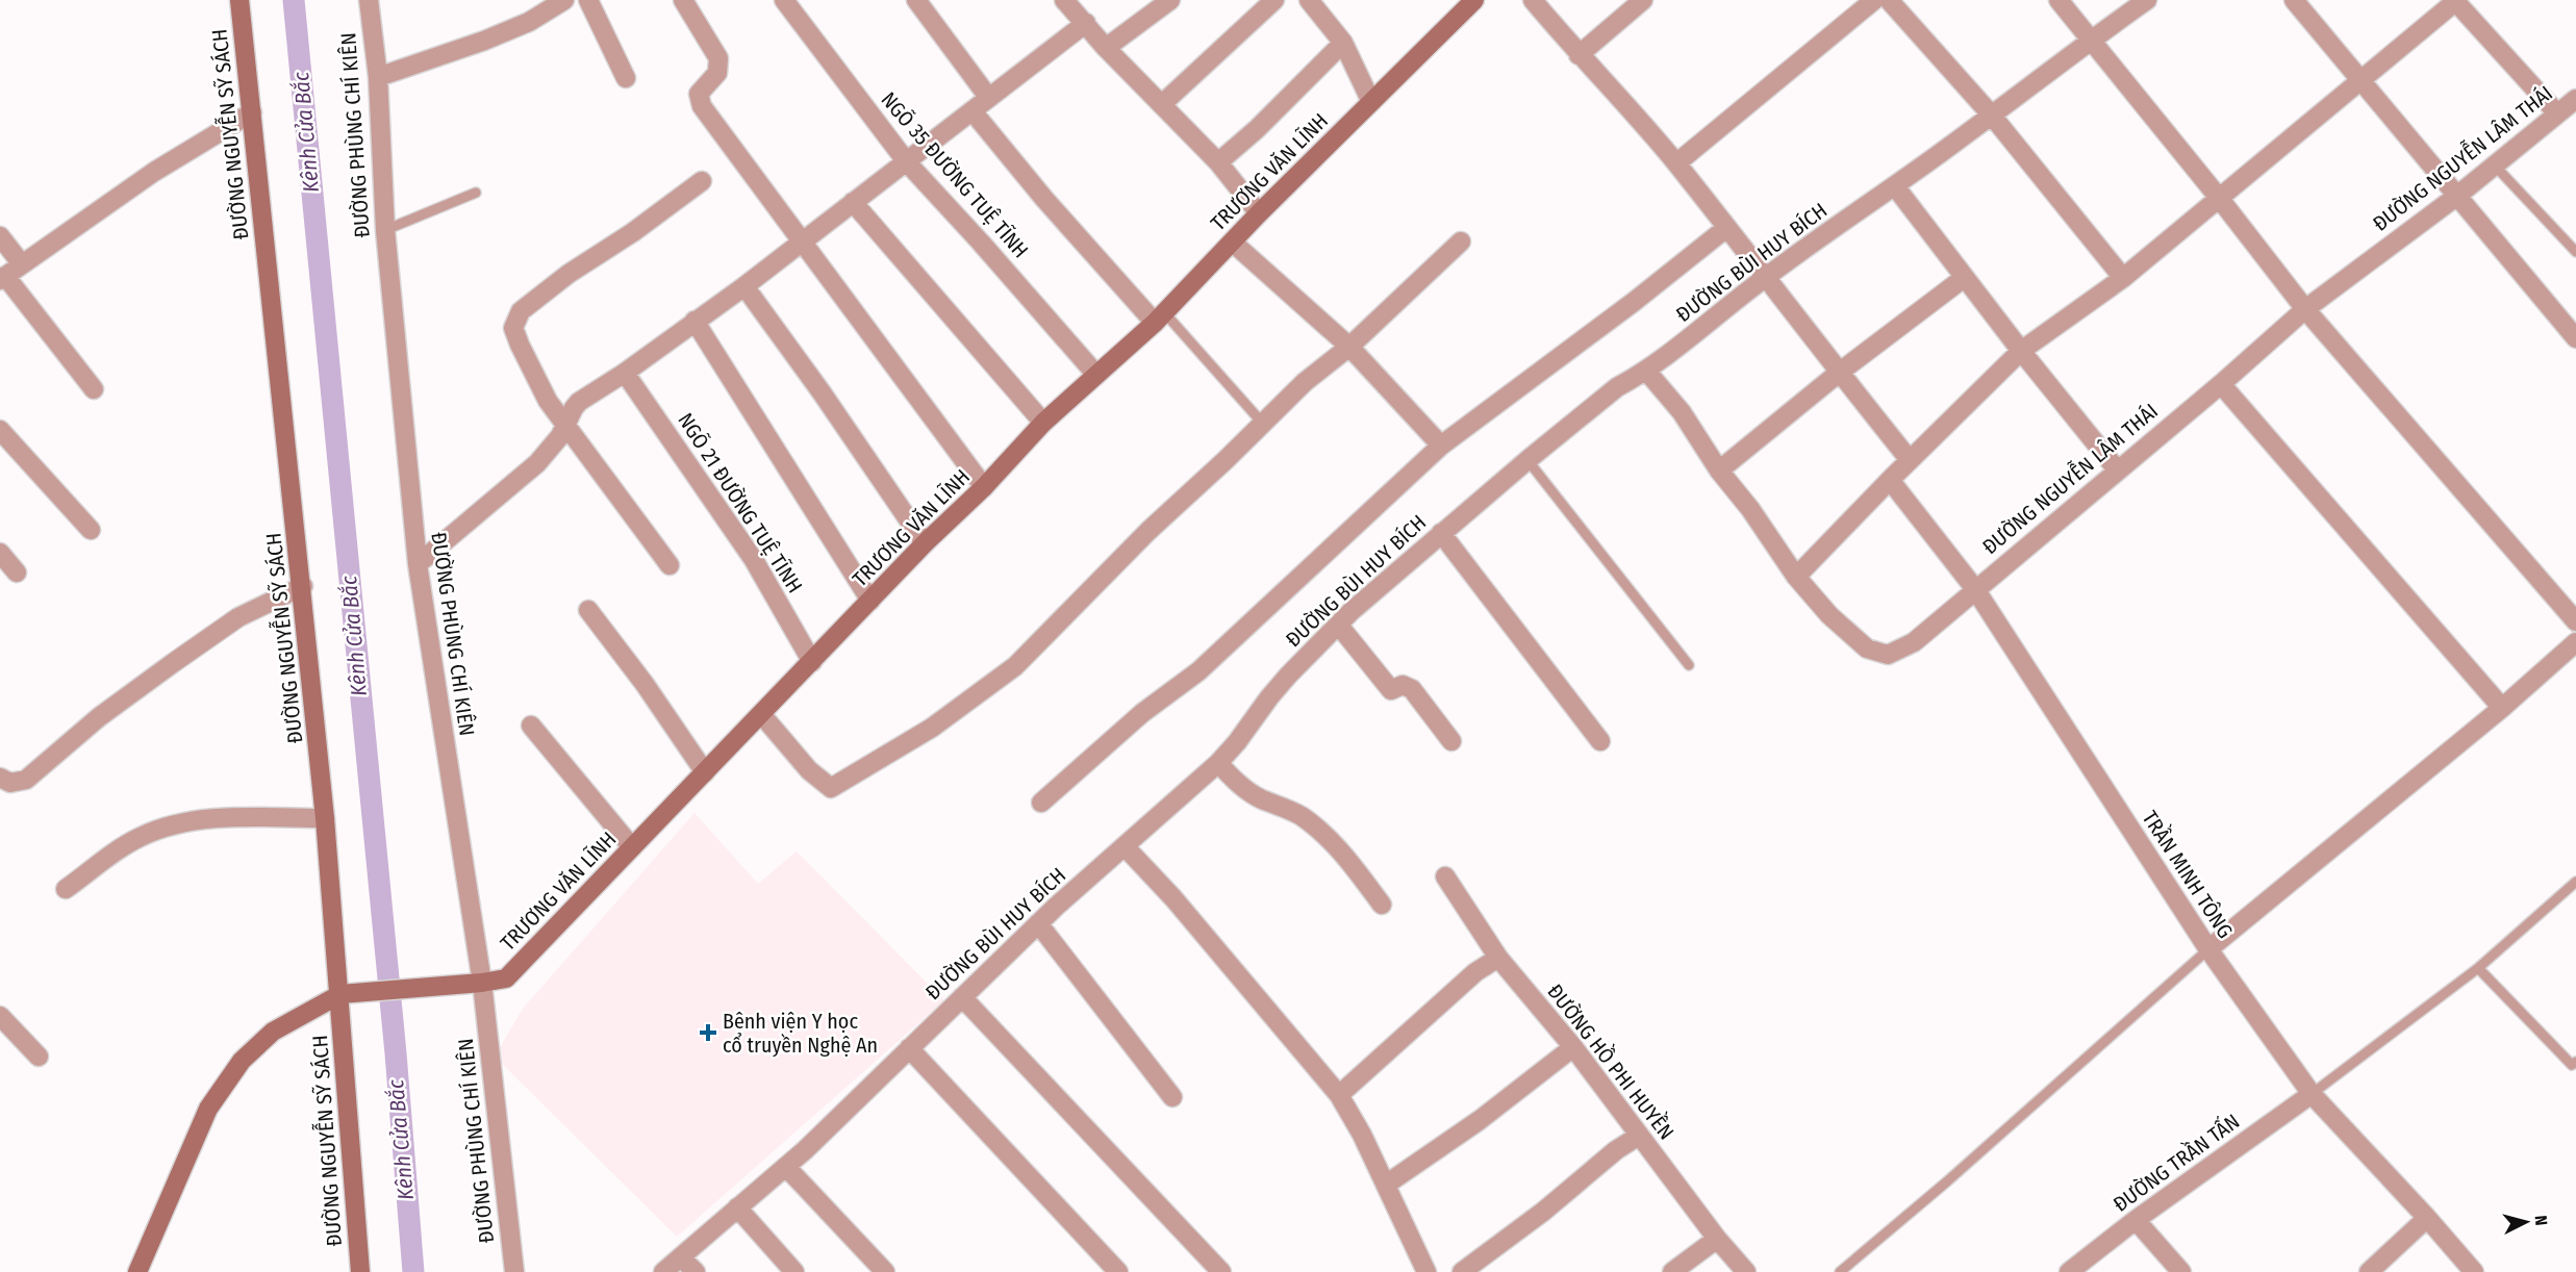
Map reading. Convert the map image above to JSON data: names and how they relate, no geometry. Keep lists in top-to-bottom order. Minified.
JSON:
{"streets":{"street":["ĐƯỜNG NGUYỄN SỸ SÁCH","ĐƯỜNG PHÙNG CHÍ KIÊN","ĐƯỜNG NGUYỄN LÂM THÁI","TRƯƠNG VĂN LĨNH","NGÕ 35 ĐƯỜNG TUỆ TĨNH","ĐƯỜNG BÙI HUY BÍCH","NGÕ 21 ĐƯỜNG TUỆ TĨNH","TRẦN MINH TÔNG","ĐƯỜNG HỒ PHI HUYỀN","ĐƯỜNG TRẦN TẤN"]},"crossings":[["ĐƯỜNG NGUYỄN SỸ SÁCH","TRƯƠNG VĂN LĨNH"],["ĐƯỜNG PHÙNG CHÍ KIÊN","TRƯƠNG VĂN LĨNH"],["ĐƯỜNG NGUYỄN LÂM THÁI","ĐƯỜNG BÙI HUY BÍCH"],["ĐƯỜNG NGUYỄN LÂM THÁI","TRẦN MINH TÔNG"],["TRƯƠNG VĂN LĨNH","NGÕ 35 ĐƯỜNG TUỆ TĨNH"],["TRƯƠNG VĂN LĨNH","NGÕ 21 ĐƯỜNG TUỆ TĨNH"],["TRẦN MINH TÔNG","ĐƯỜNG TRẦN TẤN"]],"water":["Kênh Cửa Bắc"],"places":{"health":["Bệnh viện Y học cổ truyền Nghệ An"]},"north":"right"}
